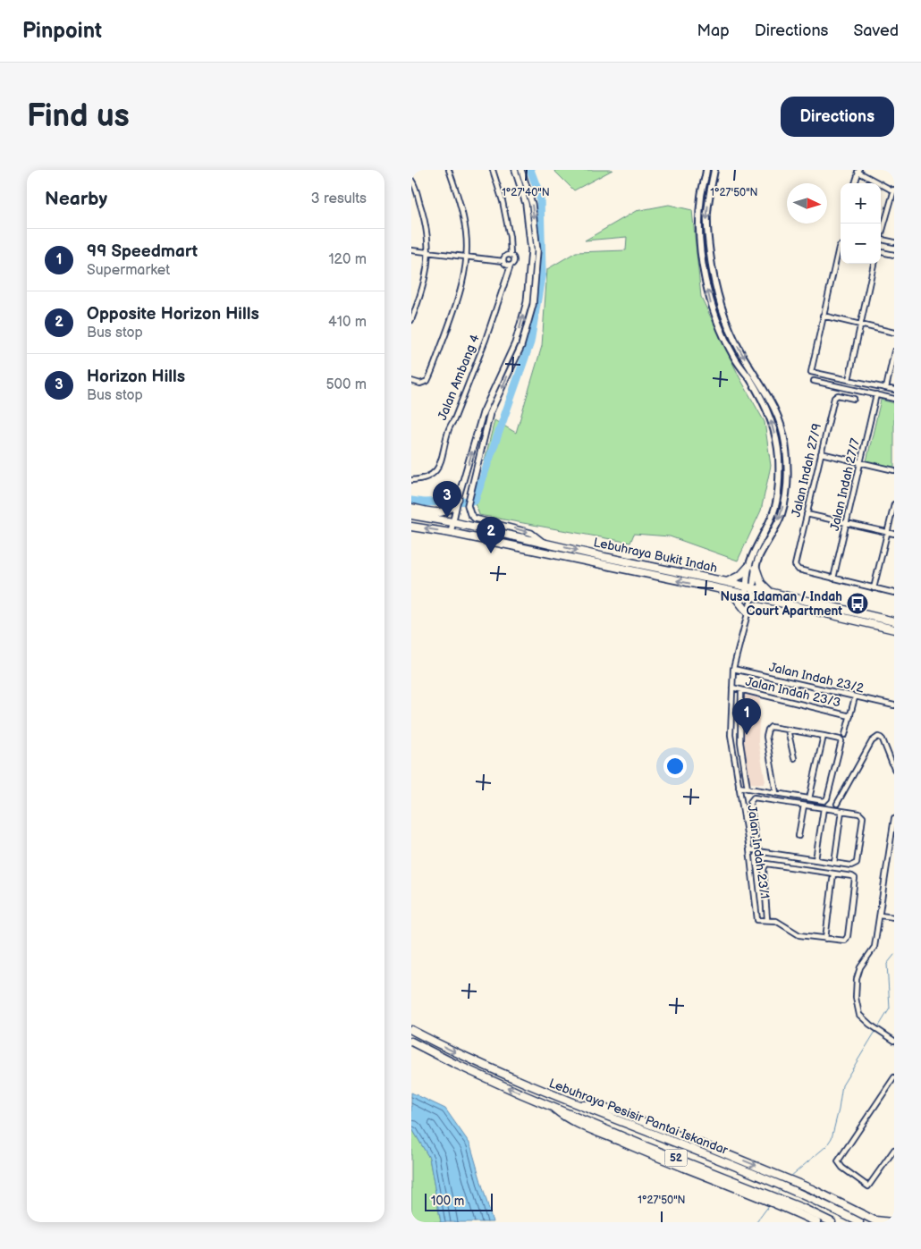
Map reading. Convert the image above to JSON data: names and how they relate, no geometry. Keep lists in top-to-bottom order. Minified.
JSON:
{"streets":{"main road":["Lebuhraya Bukit Indah","Lebuhraya Pesisir Pantai Iskandar","52"],"street":["Jalan Ambang 4","Jalan Indah 27/9","Jalan Indah 27/7","Jalan Indah 23/2","Jalan Indah 23/3","Jalan Indah 23/1"]},"crossings":[["Jalan Indah 27/9","Jalan Indah 27/7"],["Lebuhraya Bukit Indah","Jalan Indah 23/1"],["Jalan Indah 23/2","Jalan Indah 23/1"],["Jalan Indah 23/3","Jalan Indah 23/1"]],"places":{"bus stop":["Nusa Idaman / Indah Court Apartment"]},"scale_bar":"100 m","north":"right","page":{"header":"Pinpoint","nav":["Map","Directions","Saved"],"buttons":"Directions","title":"Find us","heading":["Nearby","3 results"],"map_buttons":["+","−"],"list":[{"mark":"1","name":"99 Speedmart","note":"Supermarket","value":"120 m"},{"mark":"2","name":"Opposite Horizon Hills","note":"Bus stop","value":"410 m"},{"mark":"3","name":"Horizon Hills","note":"Bus stop","value":"500 m"}],"pins":["3","2","1"],"scale":"100 m"},"coordinates":["1°27'40\"N","1°27'50\"N"]}
